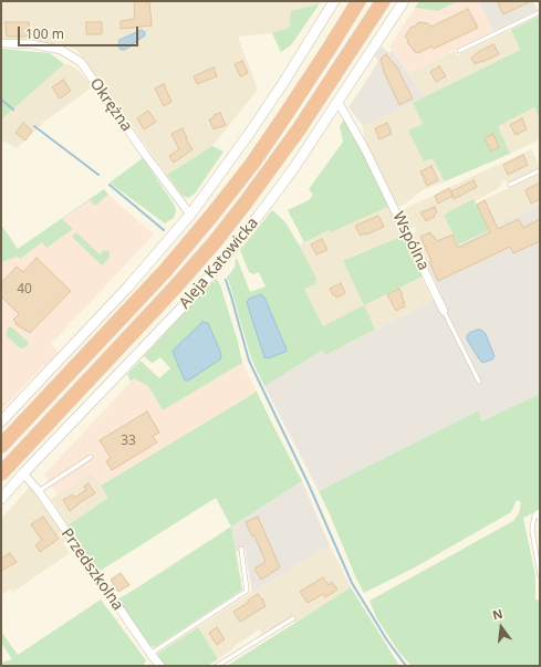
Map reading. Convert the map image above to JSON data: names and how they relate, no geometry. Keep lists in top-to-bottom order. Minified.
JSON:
{"streets":{"street":["Okrężna","Wspólna","Aleja Katowicka","Przedszkolna"]},"crossings":[["Wspólna","Aleja Katowicka"],["Aleja Katowicka","Przedszkolna"]],"house_numbers":["40","33"],"scale_bar":"100 m","north":"top"}
